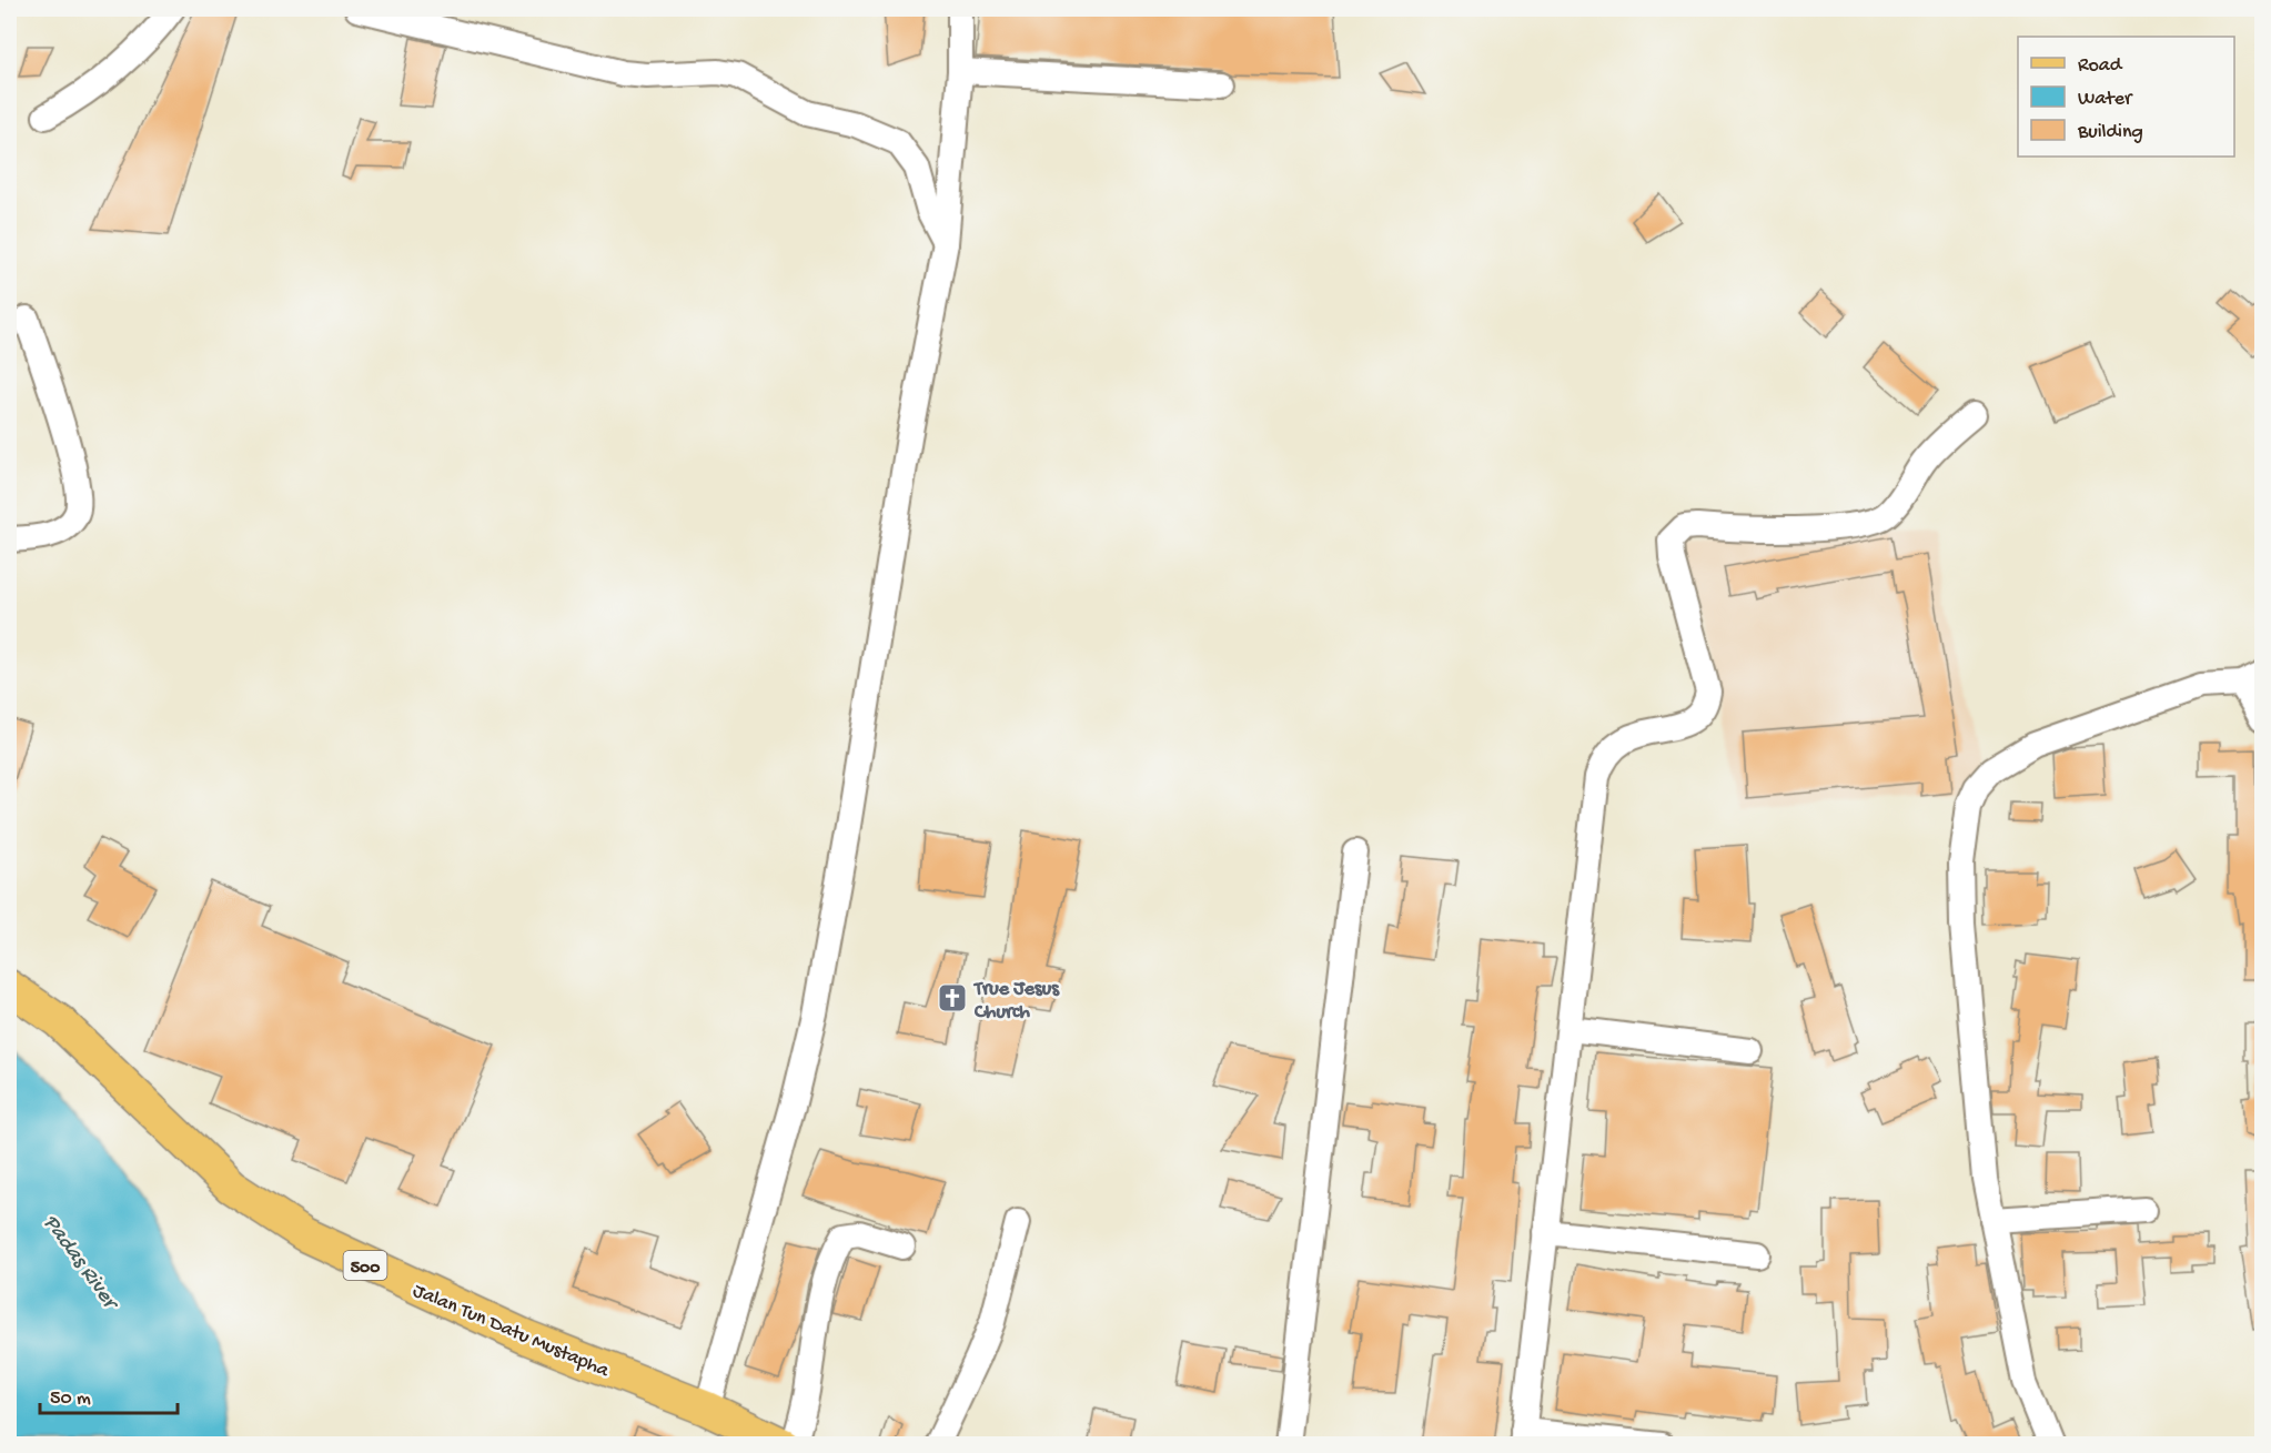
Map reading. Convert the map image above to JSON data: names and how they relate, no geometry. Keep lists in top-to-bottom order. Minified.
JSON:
{"streets":{"main road":["500","Jalan Tun Datu Mustapha"]},"water":["Padas River"],"places":{"church":["True Jesus Church"]},"legend":["Road","Water","Building"],"scale_bar":"50 m"}
